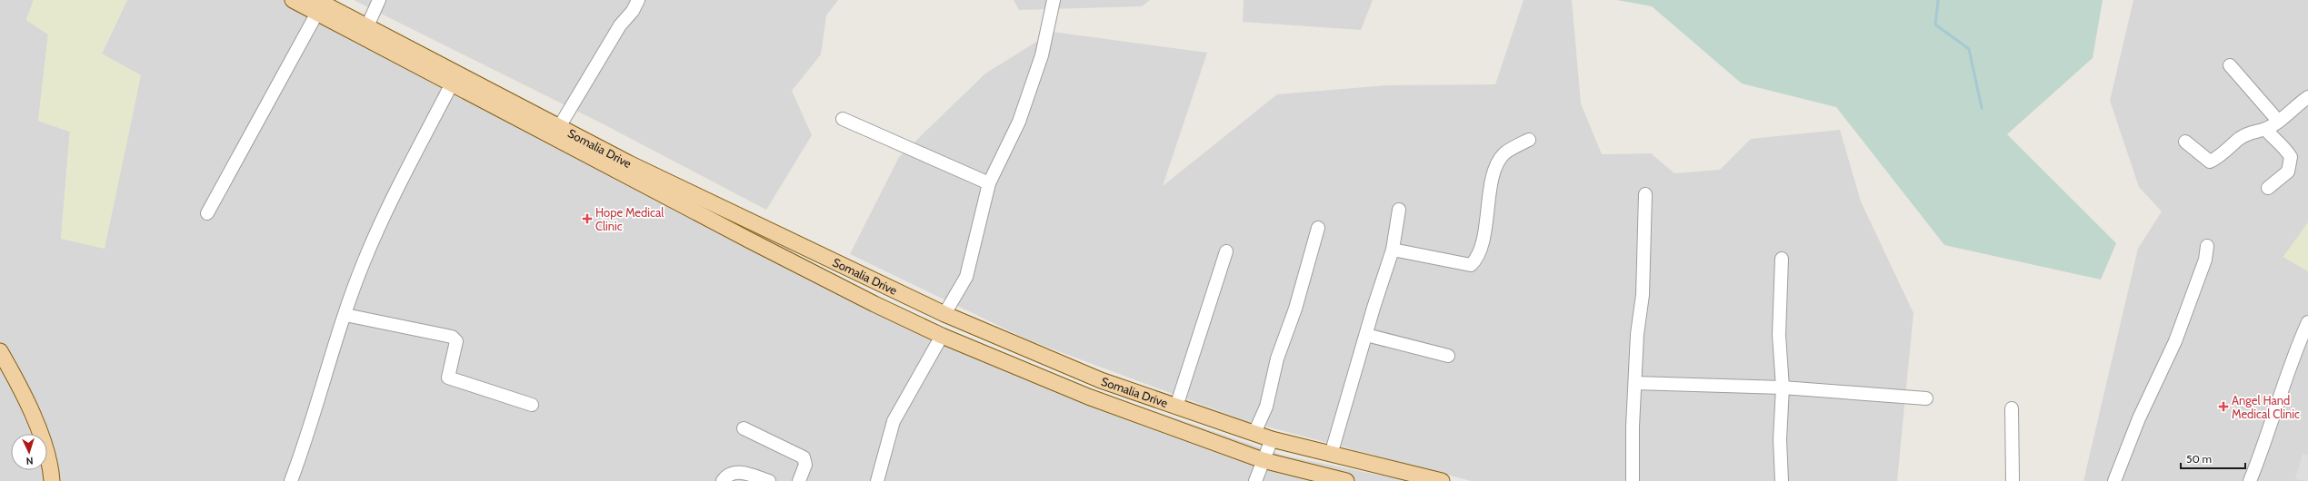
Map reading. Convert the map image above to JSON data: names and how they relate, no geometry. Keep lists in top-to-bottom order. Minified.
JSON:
{"streets":{"main road":["Somalia Drive"]},"places":{"health":["Hope Medical Clinic","Angel Hand Medical Clinic"]},"scale_bar":"50 m","north":"bottom"}
